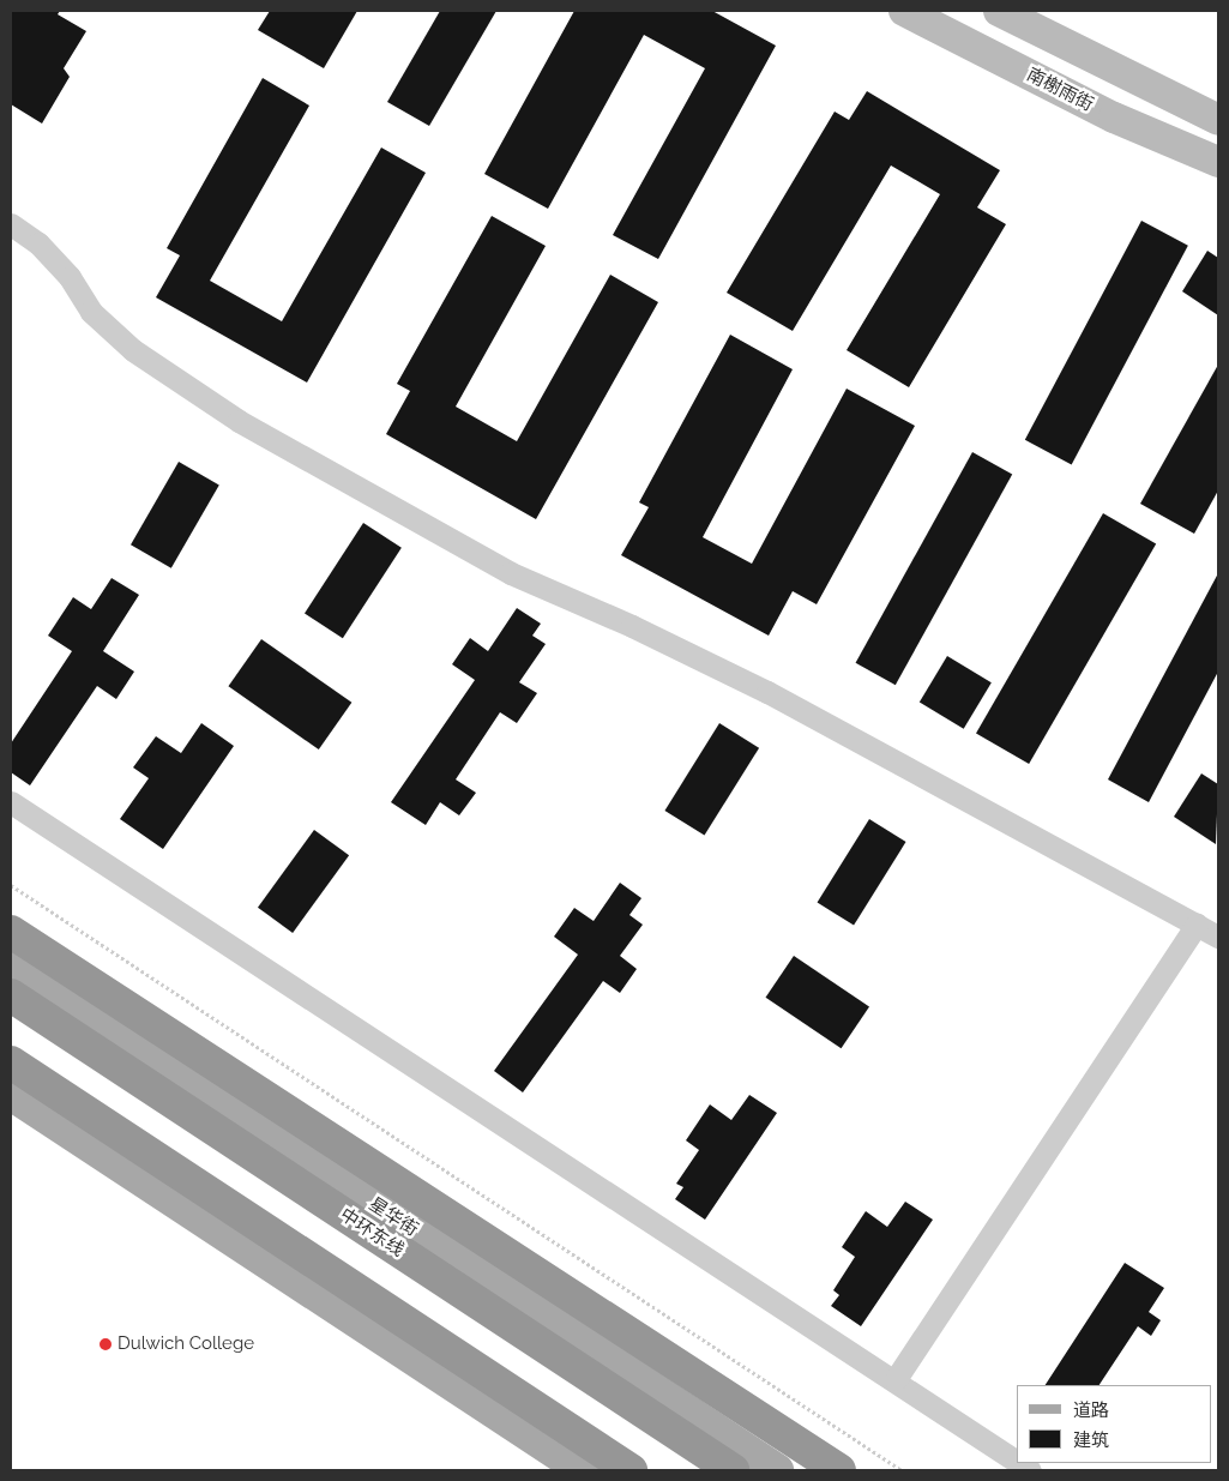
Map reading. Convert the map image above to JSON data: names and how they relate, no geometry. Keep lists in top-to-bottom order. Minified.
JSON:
{"streets":{"highway":["中环东线"],"main road":["南榭雨街","星华街"]},"places":["Dulwich College"],"legend":["道路","建筑"]}
